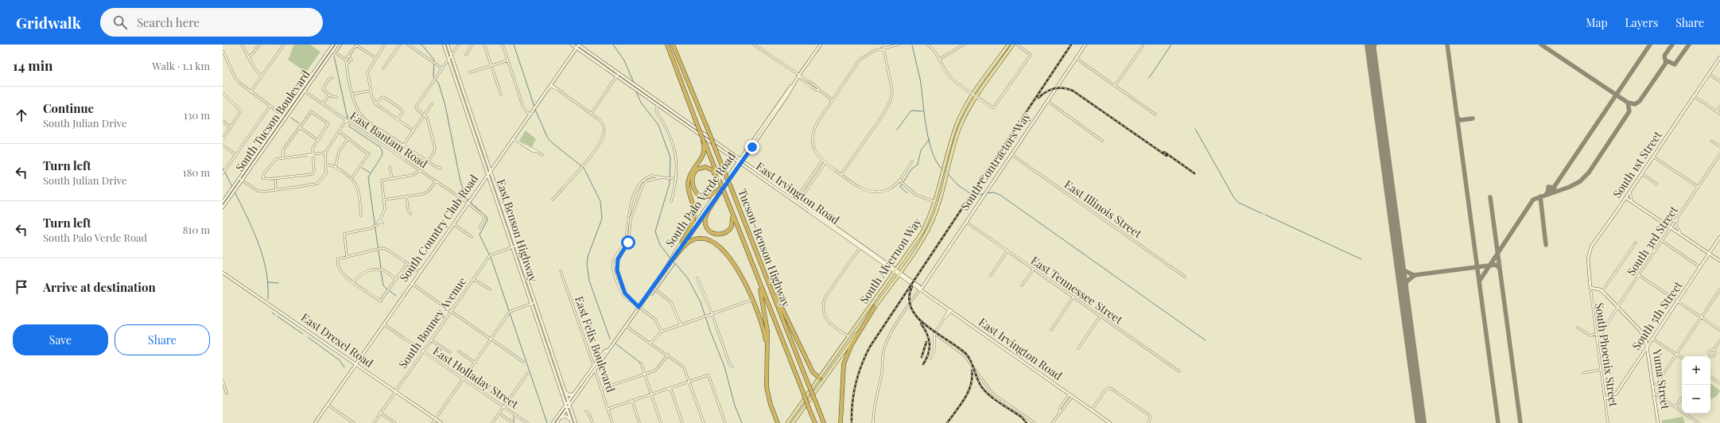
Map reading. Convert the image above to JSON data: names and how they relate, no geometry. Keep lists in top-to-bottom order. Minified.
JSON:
{"streets":{"highway":["Tucson–Benson Highway"],"main road":["South Tucson Boulevard","South Contractors Way","South 1st Street","East Irvington Road","South Palo Verde Road","South Country Club Road","East Benson Highway","South Alvernon Way","South 5th Street","East Drexel Road","Yuma Street"],"street":["East Bantam Road","East Illinois Street","South 3rd Street","East Tennessee Street","South Bonney Avenue","East Felix Boulevard","South Phoenix Street","East Holladay Street"]},"crossings":[["South Tucson Boulevard","East Bantam Road"],["East Bantam Road","South Country Club Road"],["South Contractors Way","East Irvington Road"],["South Contractors Way","East Illinois Street"],["South Contractors Way","East Tennessee Street"],["South 1st Street","South Phoenix Street"],["East Irvington Road","South Palo Verde Road"],["East Irvington Road","South Country Club Road"],["East Irvington Road","South Alvernon Way"],["South Palo Verde Road","East Benson Highway"],["South Palo Verde Road","East Felix Boulevard"],["South Country Club Road","East Benson Highway"],["South Country Club Road","East Drexel Road"],["South Country Club Road","East Holladay Street"],["East Benson Highway","South Bonney Avenue"],["South 3rd Street","South Phoenix Street"],["South 3rd Street","Yuma Street"],["South 5th Street","South Phoenix Street"],["South 5th Street","Yuma Street"],["South Bonney Avenue","East Drexel Road"],["South Bonney Avenue","East Holladay Street"]],"page":{"header":"Gridwalk","search":"Search here","nav":["Map","Layers","Share"],"heading":["14 min","Walk · 1.1 km"],"list":[["Continue","South Julian Drive","130 m"],["Turn left","South Julian Drive","180 m"],["Turn left","South Palo Verde Road","810 m"],"Arrive at destination"],"buttons":["Save","Share"],"map_buttons":["+","−"]}}
